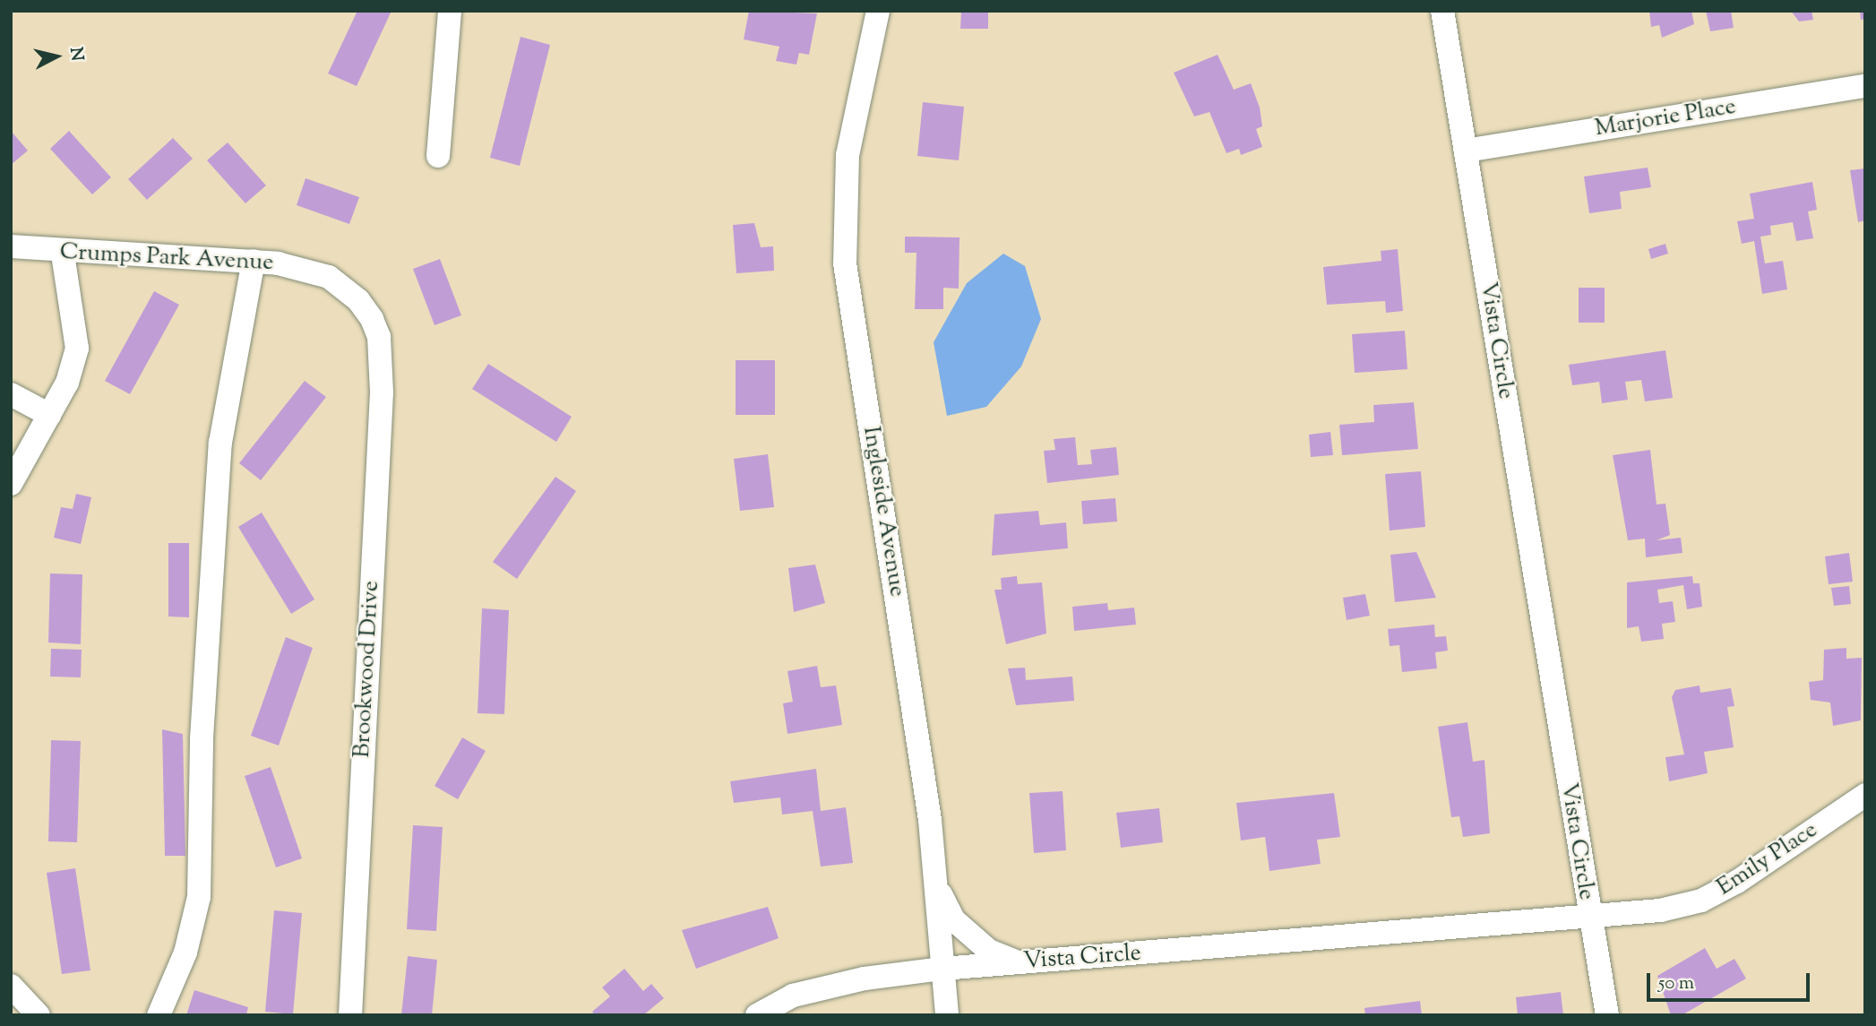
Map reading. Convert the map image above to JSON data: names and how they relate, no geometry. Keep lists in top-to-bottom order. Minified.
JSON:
{"streets":{"street":["Marjorie Place","Crumps Park Avenue","Vista Circle","Ingleside Avenue","Brookwood Drive","Emily Place"]},"crossings":[["Marjorie Place","Vista Circle"],["Crumps Park Avenue","Brookwood Drive"],["Vista Circle","Ingleside Avenue"],["Vista Circle","Emily Place"]],"scale_bar":"50 m","north":"right"}
